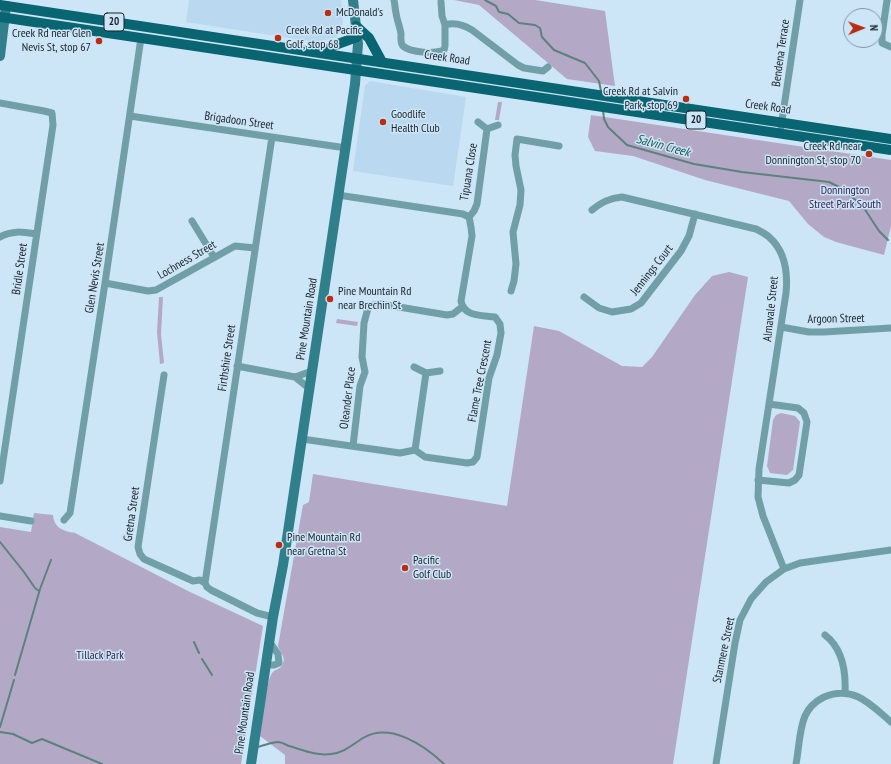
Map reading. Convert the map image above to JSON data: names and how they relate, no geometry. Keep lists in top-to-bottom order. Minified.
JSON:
{"streets":{"main road":["20","Creek Road","Pine Mountain Road"],"street":["Bendena Terrace","Brigadoon Street","Tipuana Close","Lochness Street","Bridle Street","Jennings Court","Glen Nevis Street","Almavale Street","Argoon Street","Firthshire Street","Flame Tree Crescent","Oleander Place","Gretna Street","Stanmere Street"]},"crossings":[["Bendena Terrace","Creek Road"],["Creek Road","Glen Nevis Street"],["Creek Road","Pine Mountain Road"],["Brigadoon Street","Glen Nevis Street"],["Brigadoon Street","Pine Mountain Road"],["Brigadoon Street","Firthshire Street"],["Lochness Street","Glen Nevis Street"],["Lochness Street","Firthshire Street"],["Jennings Court","Almavale Street"],["Almavale Street","Argoon Street"],["Almavale Street","Stanmere Street"],["Pine Mountain Road","Gretna Street"],["Firthshire Street","Gretna Street"],["Flame Tree Crescent","Oleander Place"]],"water":["Salvin Creek"],"parks":["Donnington Street Park South","Tillack Park"],"places":["McDonald's","Creek Rd at Pacific Golf, stop 68","Creek Rd near Glen Nevis St, stop 67","Creek Rd at Salvin Park, stop 69","Goodlife Health Club","Creek Rd near Donnington St, stop 70","Pine Mountain Rd near Brechin St","Pine Mountain Rd near Gretna St","Pacific Golf Club"],"north":"right"}
